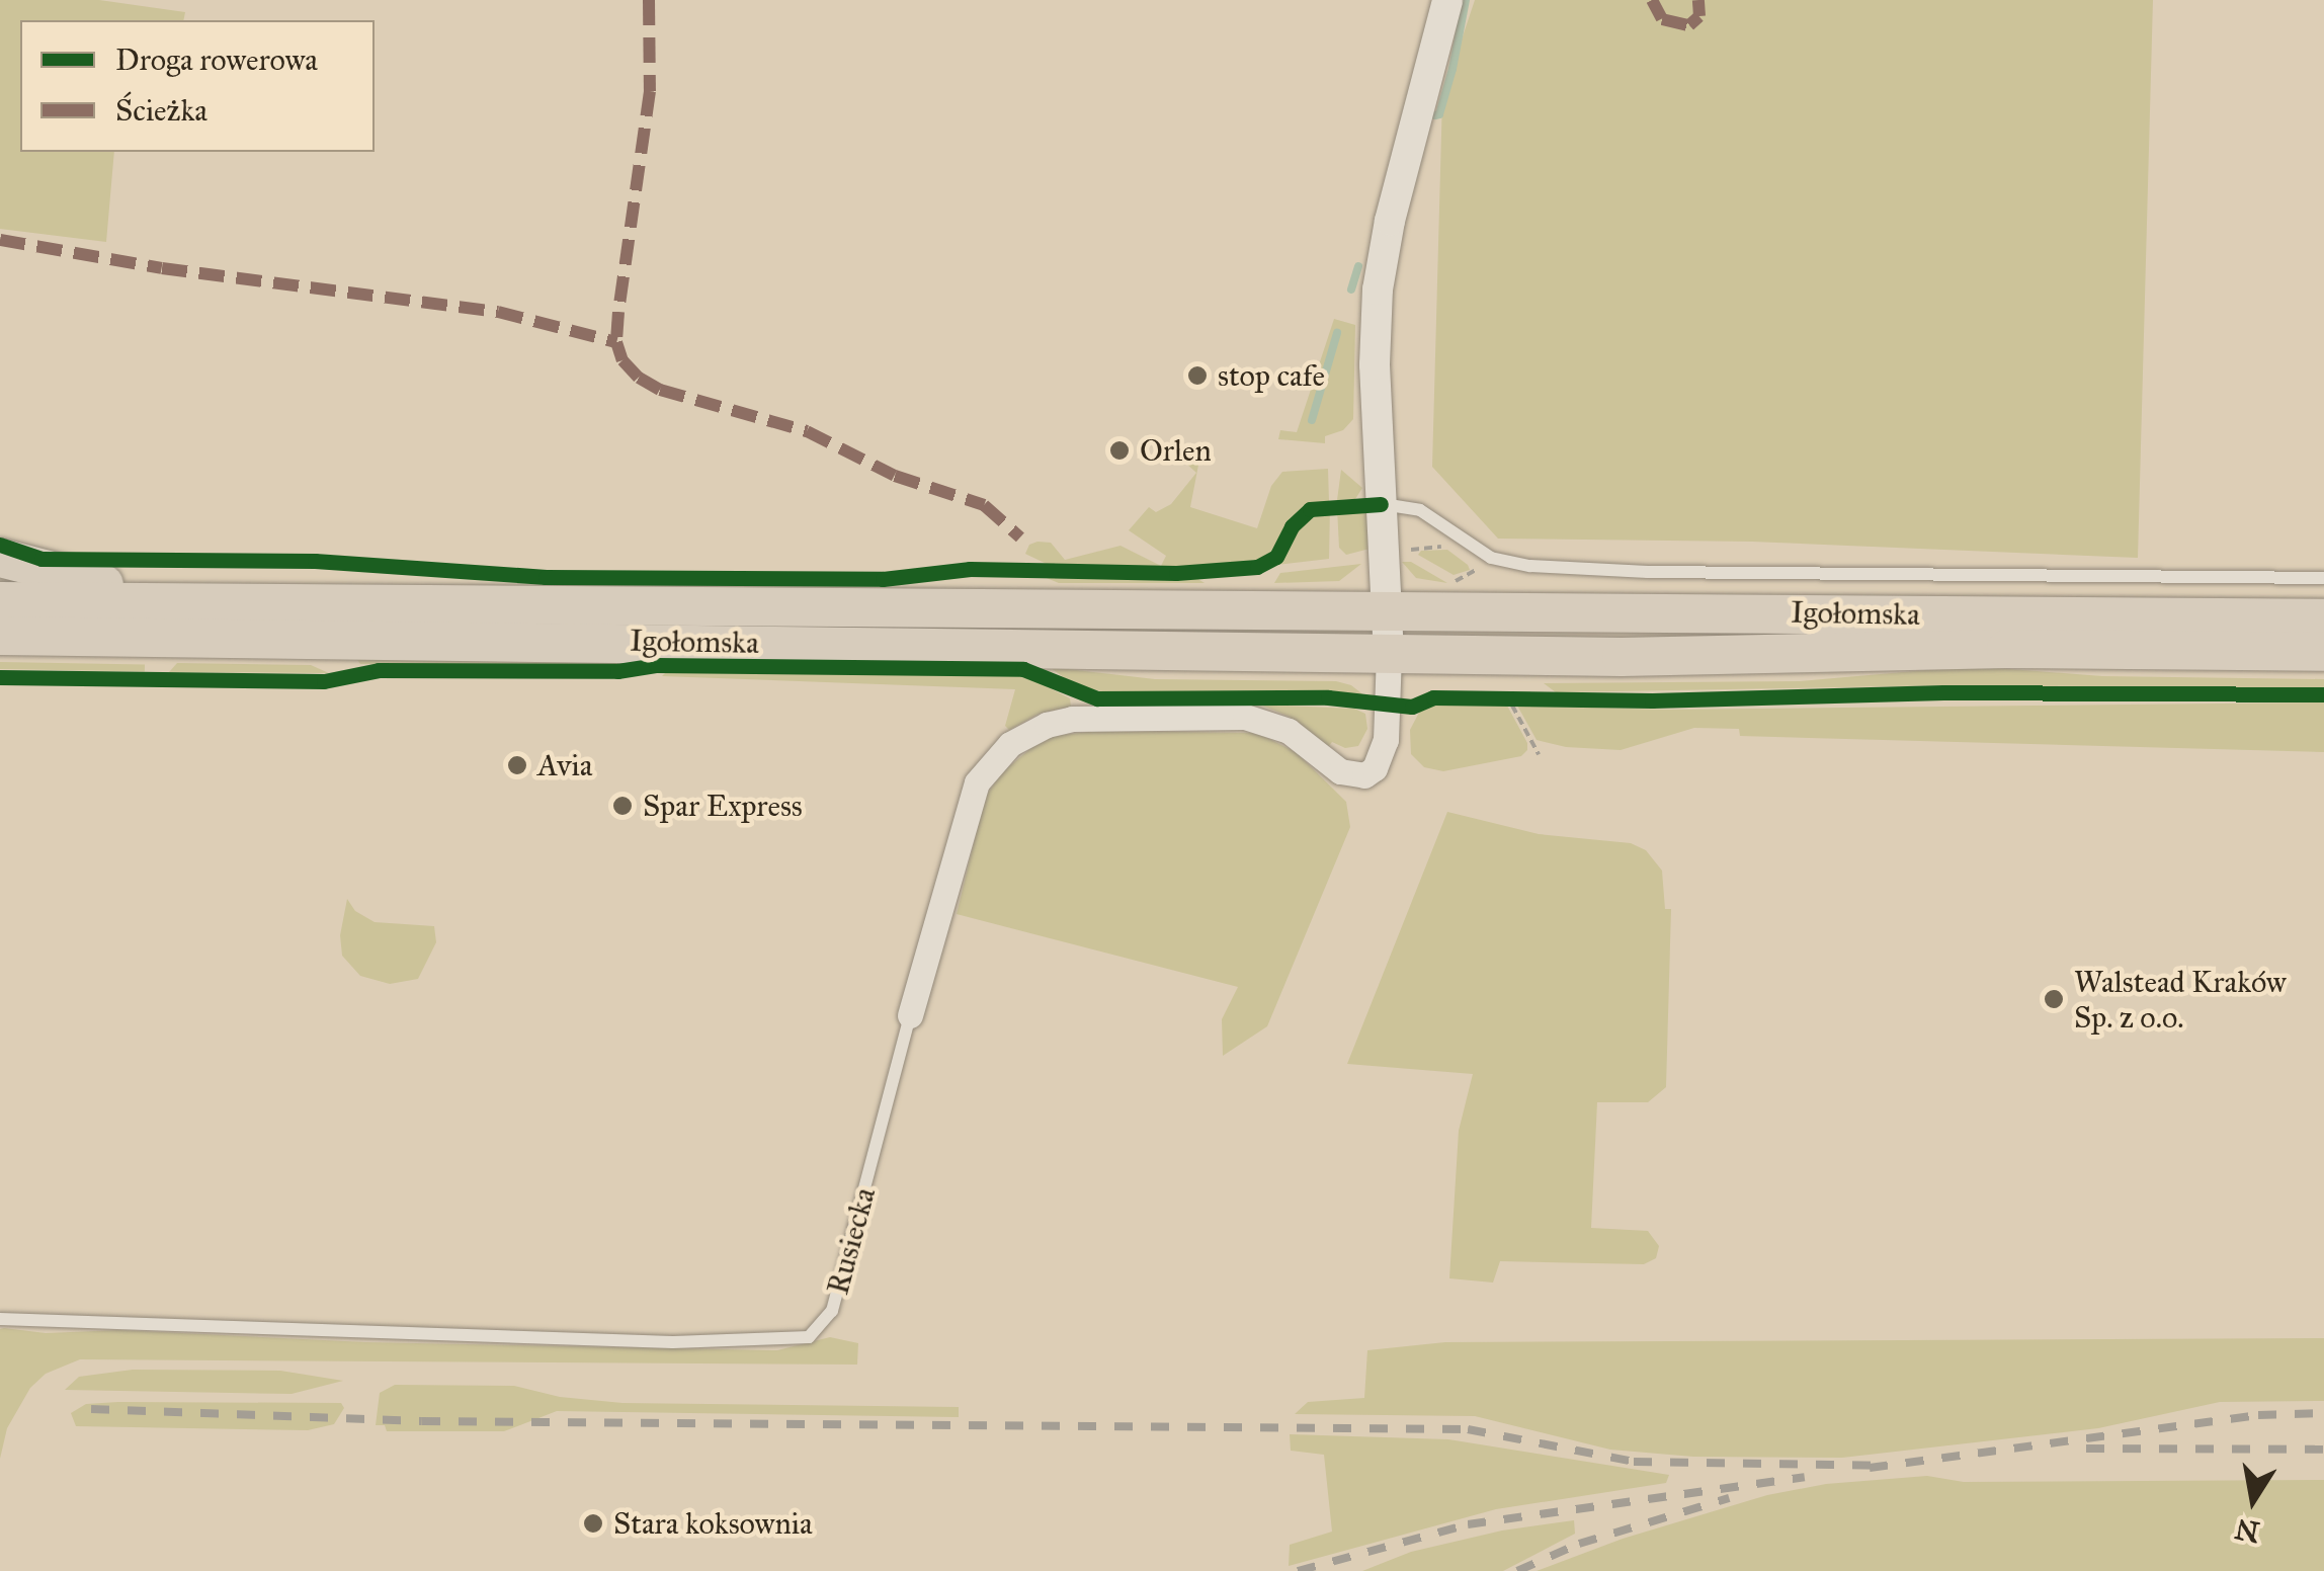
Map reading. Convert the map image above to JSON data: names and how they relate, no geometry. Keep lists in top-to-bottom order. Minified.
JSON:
{"streets":{"main road":["Igołomska"],"street":["Rusiecka"]},"crossings":[["Igołomska","Rusiecka"]],"places":["stop cafe","Orlen","Avia","Spar Express","Walstead Kraków Sp. z o.o.","Stara koksownia"],"legend":["Droga rowerowa","Ścieżka"],"north":"bottom"}
